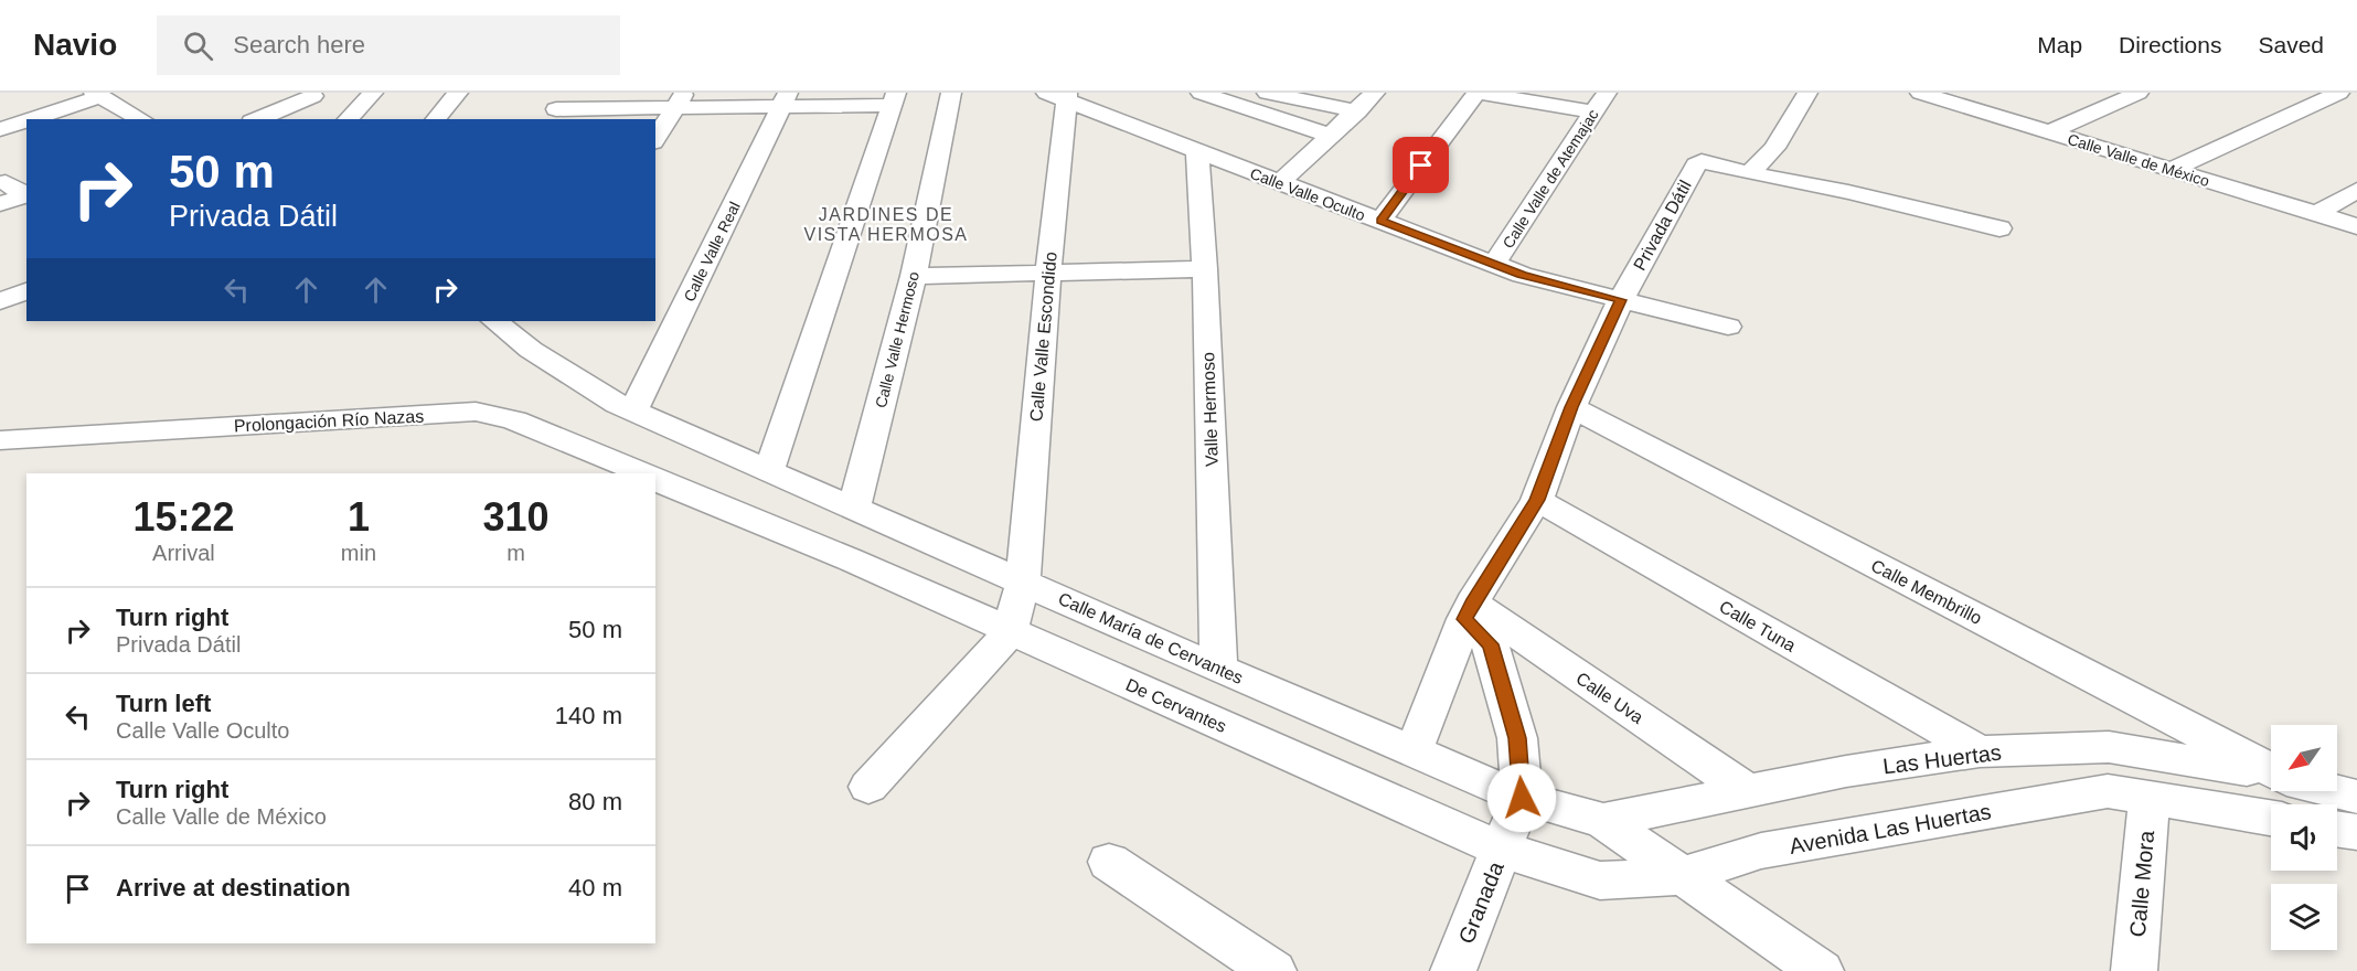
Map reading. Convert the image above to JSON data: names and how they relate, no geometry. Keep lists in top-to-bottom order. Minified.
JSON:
{"streets":{"street":["Calle Valle de México","Calle Valle de Atemajac","Calle Valle Oculto","Privada Dátil","Calle Valle Real","Calle Valle Escondido","Calle Valle Hermoso","Valle Hermoso","Prolongación Río Nazas","Calle Membrillo","Calle Tuna","Calle María de Cervantes","Calle Uva","De Cervantes","Las Huertas","Avenida Las Huertas","Calle Mora","Granada"]},"crossings":[["Calle Valle de Atemajac","Calle Valle Oculto"],["Calle Valle Oculto","Privada Dátil"],["Calle Valle Oculto","Calle Valle Escondido"],["Calle Valle Oculto","Valle Hermoso"],["Privada Dátil","Calle Membrillo"],["Privada Dátil","Calle Tuna"],["Privada Dátil","Calle María de Cervantes"],["Privada Dátil","Calle Uva"],["Calle Valle Real","Calle María de Cervantes"],["Calle Valle Escondido","Calle María de Cervantes"],["Calle Valle Escondido","De Cervantes"],["Calle Valle Hermoso","Calle María de Cervantes"],["Valle Hermoso","Calle María de Cervantes"],["Calle Tuna","Las Huertas"],["Calle María de Cervantes","Las Huertas"],["Calle María de Cervantes","Avenida Las Huertas"],["Calle María de Cervantes","Granada"],["Calle Uva","Las Huertas"],["De Cervantes","Avenida Las Huertas"],["De Cervantes","Granada"],["Avenida Las Huertas","Calle Mora"],["Avenida Las Huertas","Granada"]],"districts":["JARDINES DE VISTA HERMOSA"],"north":"bottom left","page":{"header":"Navio","search":"Search here","nav":["Map","Directions","Saved"],"turn":["50 m","Privada Dátil"],"eta":["15:22","Arrival","1","min","310","m"],"list":[{"name":"Turn right","note":"Privada Dátil","value":"50 m"},{"name":"Turn left","note":"Calle Valle Oculto","value":"140 m"},{"name":"Turn right","note":"Calle Valle de México","value":"80 m"},{"name":"Arrive at destination","value":"40 m"}]}}
